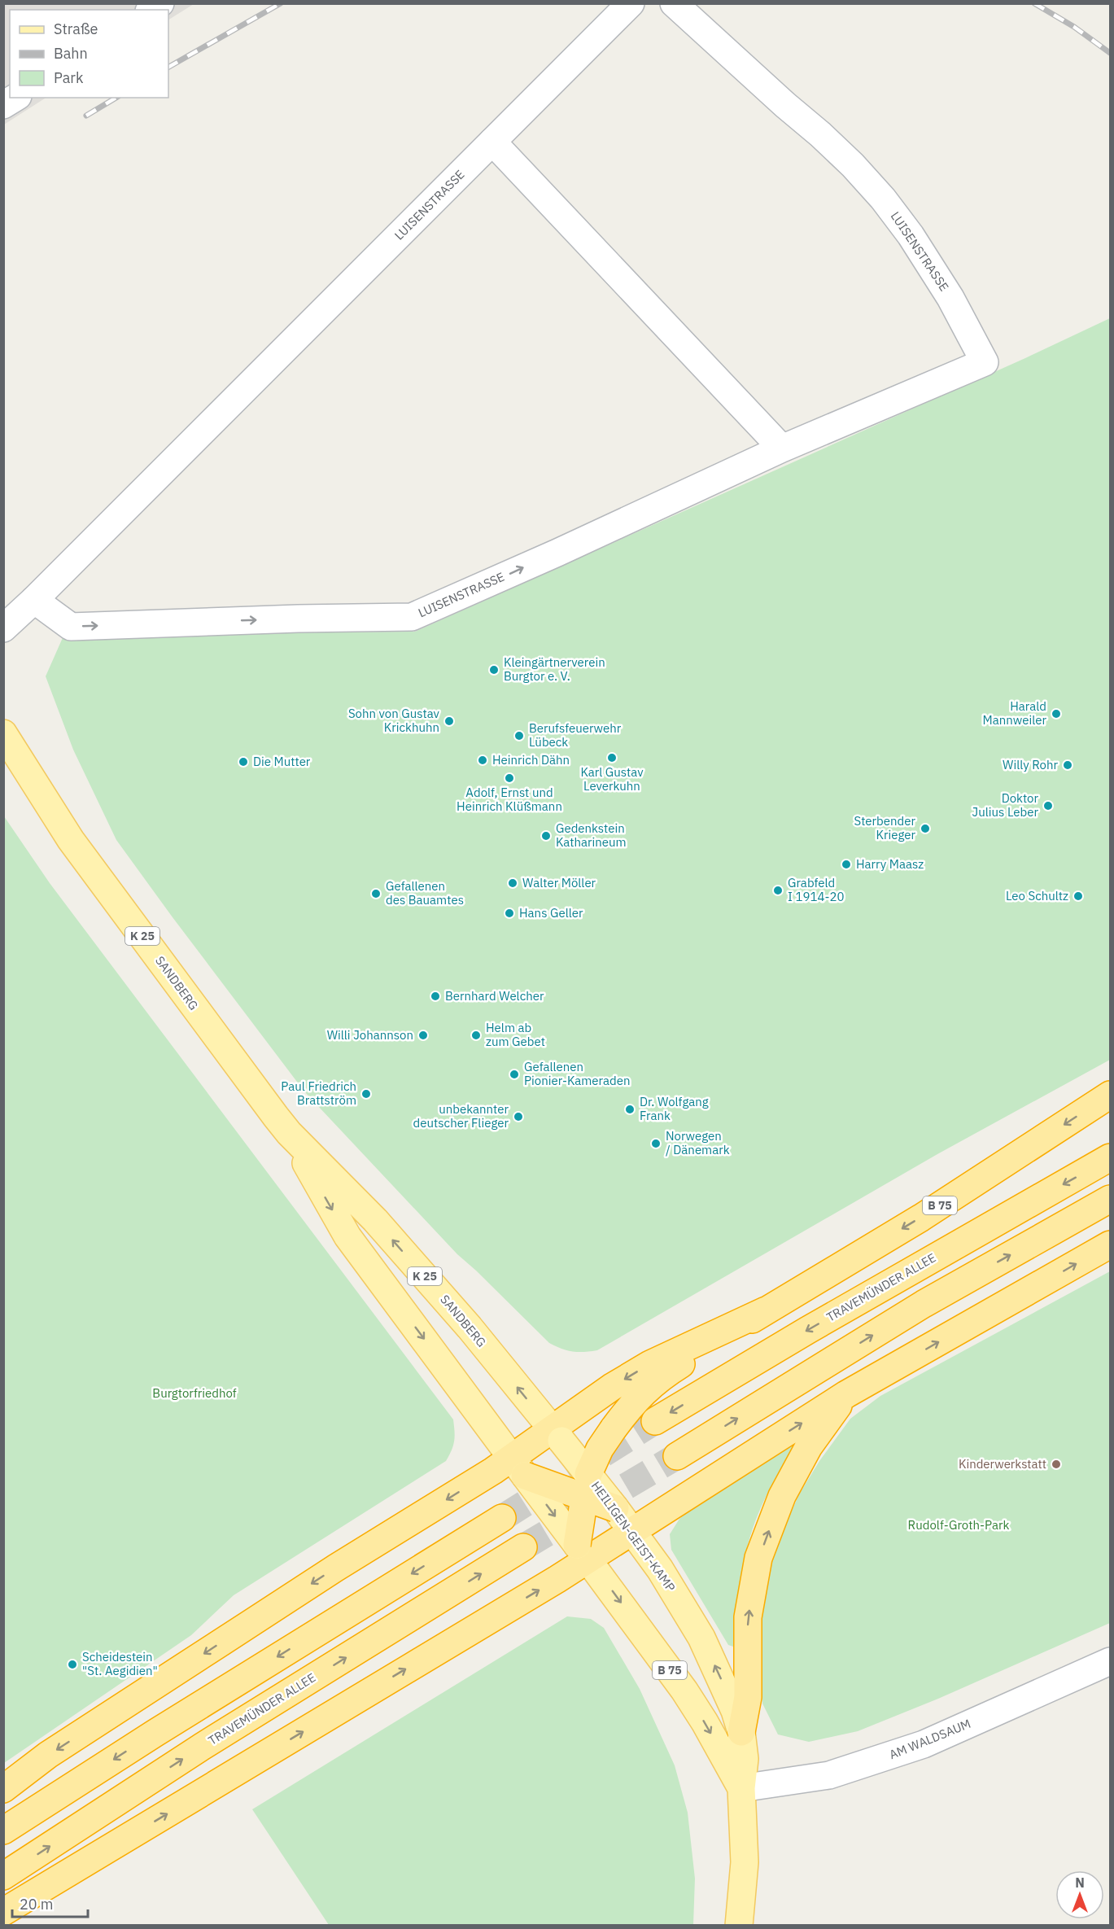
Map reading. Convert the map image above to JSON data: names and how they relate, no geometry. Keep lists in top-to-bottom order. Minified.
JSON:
{"streets":{"highway":["B 75","TRAVEMÜNDER ALLEE"],"main road":["K 25","SANDBERG","HEILIGEN-GEIST-KAMP"],"street":["LUISENSTRASSE","AM WALDSAUM"]},"crossings":[["SANDBERG","HEILIGEN-GEIST-KAMP"],["B 75","HEILIGEN-GEIST-KAMP"],["HEILIGEN-GEIST-KAMP","AM WALDSAUM"]],"parks":["Burgtorfriedhof","Rudolf-Groth-Park"],"places":["Kleingärtnerverein Burgtor e. V.","Harald Mannweiler","Sohn von Gustav Krickhuhn","Berufsfeuerwehr Lübeck","Karl Gustav Leverkuhn","Heinrich Dähn","Die Mutter","Willy Rohr","Adolf, Ernst und Heinrich Klüßmann","Doktor Julius Leber","Sterbender Krieger","Gedenkstein Katharineum","Harry Maasz","Walter Möller","Grabfeld I 1914-20","Gefallenen des Bauamtes","Leo Schultz","Hans Geller","Bernhard Welcher","Willi Johannson","Helm ab zum Gebet","Gefallenen Pionier-Kameraden","Paul Friedrich Brattström","Dr. Wolfgang Frank","unbekannter deutscher Flieger","Norwegen / Dänemark","Kinderwerkstatt","Scheidestein \"St. Aegidien\""],"legend":["Straße","Bahn","Park"],"scale_bar":"20 m","north":"top"}
